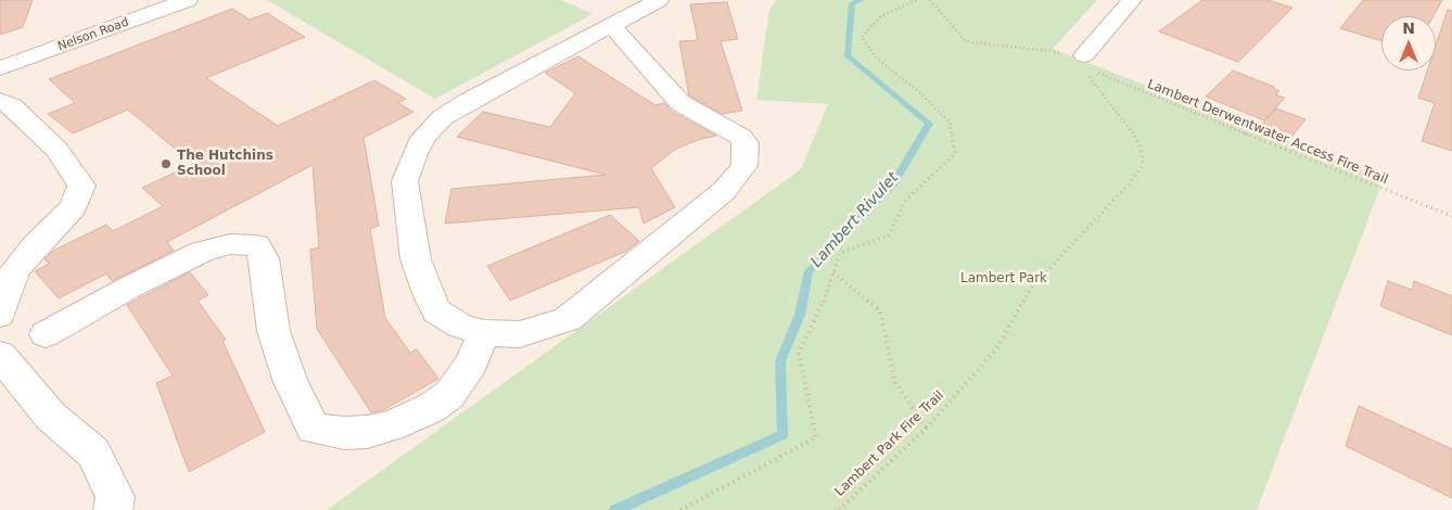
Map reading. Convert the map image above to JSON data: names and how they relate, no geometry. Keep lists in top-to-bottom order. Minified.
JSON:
{"streets":{"street":["Nelson Road"],"path":["Lambert Derwentwater Access Fire Trail","Lambert Park Fire Trail"]},"crossings":[["Lambert Derwentwater Access Fire Trail","Lambert Park Fire Trail"]],"water":["Lambert Rivulet"],"parks":["Lambert Park"],"places":["The Hutchins School"],"north":"top"}
